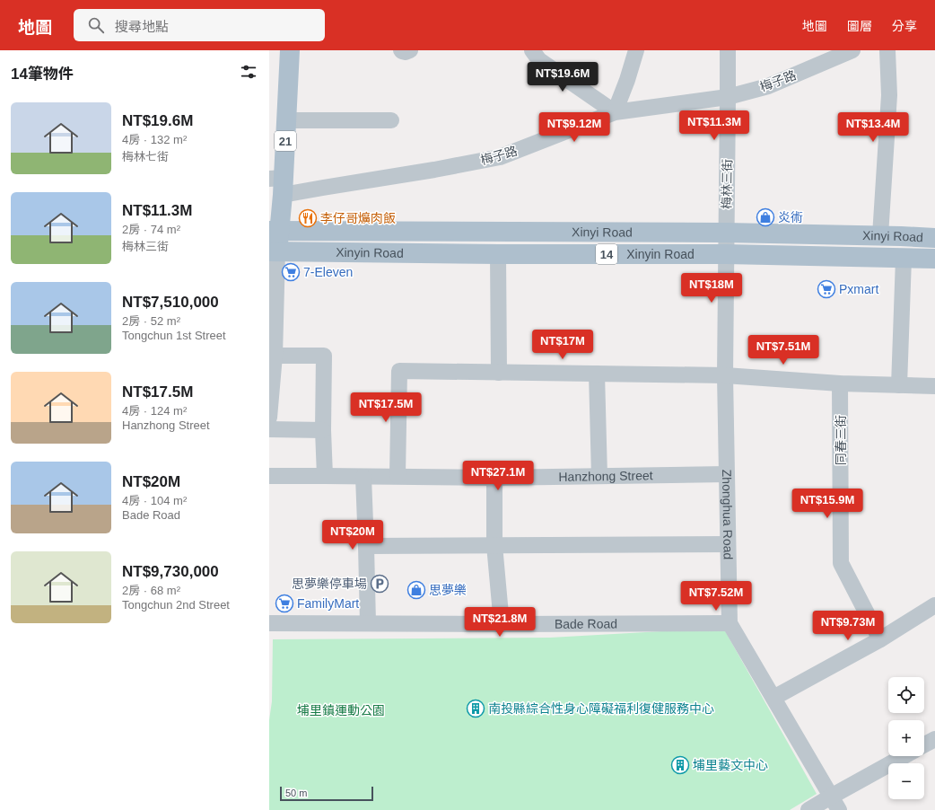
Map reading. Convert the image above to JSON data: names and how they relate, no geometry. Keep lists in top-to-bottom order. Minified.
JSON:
{"streets":{"main road":["21","Xinyi Road","Xinyin Road","14"],"street":["梅子路","梅林三街","同春三街","Hanzhong Street","Zhonghua Road","Bade Road"]},"crossings":[["梅子路","21"],["梅子路","梅林三街"],["21","Xinyi Road"],["21","Xinyin Road"],["梅林三街","Xinyi Road"],["梅林三街","Zhonghua Road"],["Xinyi Road","Zhonghua Road"],["Xinyin Road","Zhonghua Road"],["Hanzhong Street","Zhonghua Road"],["Zhonghua Road","Bade Road"]],"parks":["埔里鎮運動公園"],"places":{"shop":["炎術","思夢樂"],"restaurant":["李仔哥爌肉飯"],"supermarket":["7-Eleven","Pxmart","FamilyMart"],"parking":["思夢樂停車場"],"building":["南投縣綜合性身心障礙福利復健服務中心","埔里藝文中心"]},"scale_bar":"50 m","page":{"header":"地圖","search":"搜尋地點","nav":["地圖","圖層","分享"],"heading":"14筆物件","price":["NT$19.6M","NT$11.3M","NT$9.12M","NT$13.4M","NT$18M","NT$17M","NT$7.51M","NT$17.5M","NT$27.1M","NT$15.9M","NT$20M","NT$7.52M","NT$21.8M","NT$9.73M"],"list":[{"name":"NT$19.6M","note":"4房 · 132 m² · 梅林七街"},{"name":"NT$11.3M","note":"2房 · 74 m² · 梅林三街"},{"name":"NT$7,510,000","note":"2房 · 52 m² · Tongchun 1st Street"},{"name":"NT$17.5M","note":"4房 · 124 m² · Hanzhong Street"},{"name":"NT$20M","note":"4房 · 104 m² · Bade Road"},{"name":"NT$9,730,000","note":"2房 · 68 m² · Tongchun 2nd Street"}],"map_buttons":["+","−"],"scale":"50 m"}}
